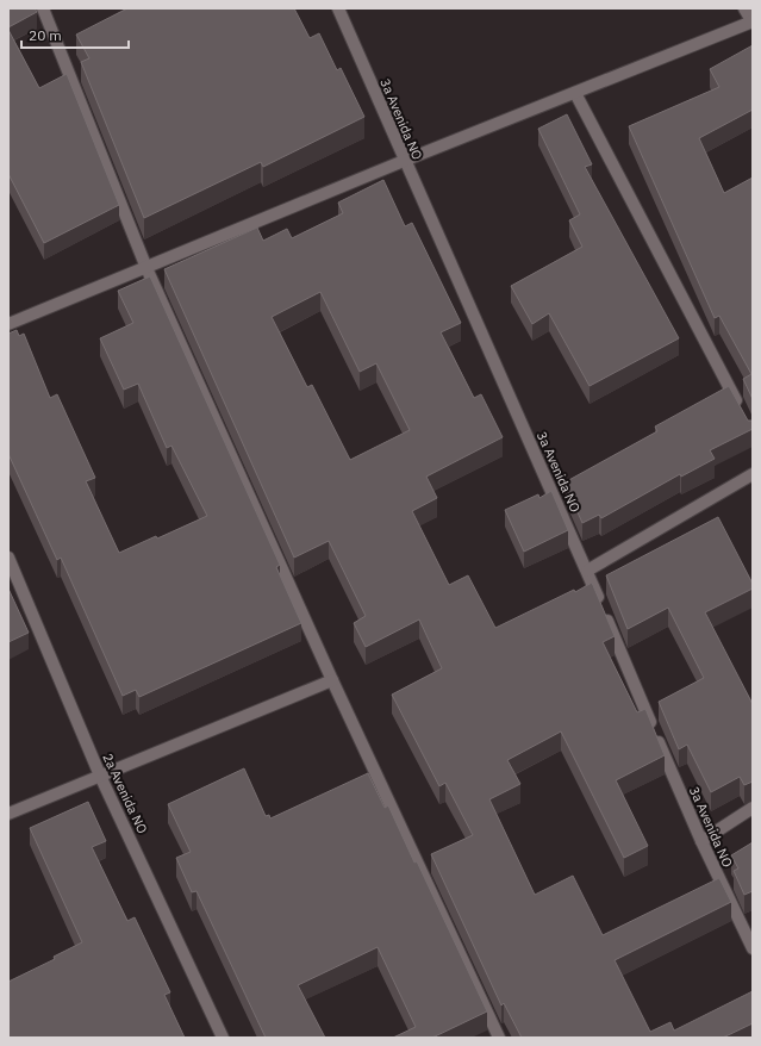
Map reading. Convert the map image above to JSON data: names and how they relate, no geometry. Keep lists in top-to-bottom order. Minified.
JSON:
{"streets":{"street":["3a Avenida NO","2a Avenida NO"]},"scale_bar":"20 m"}
